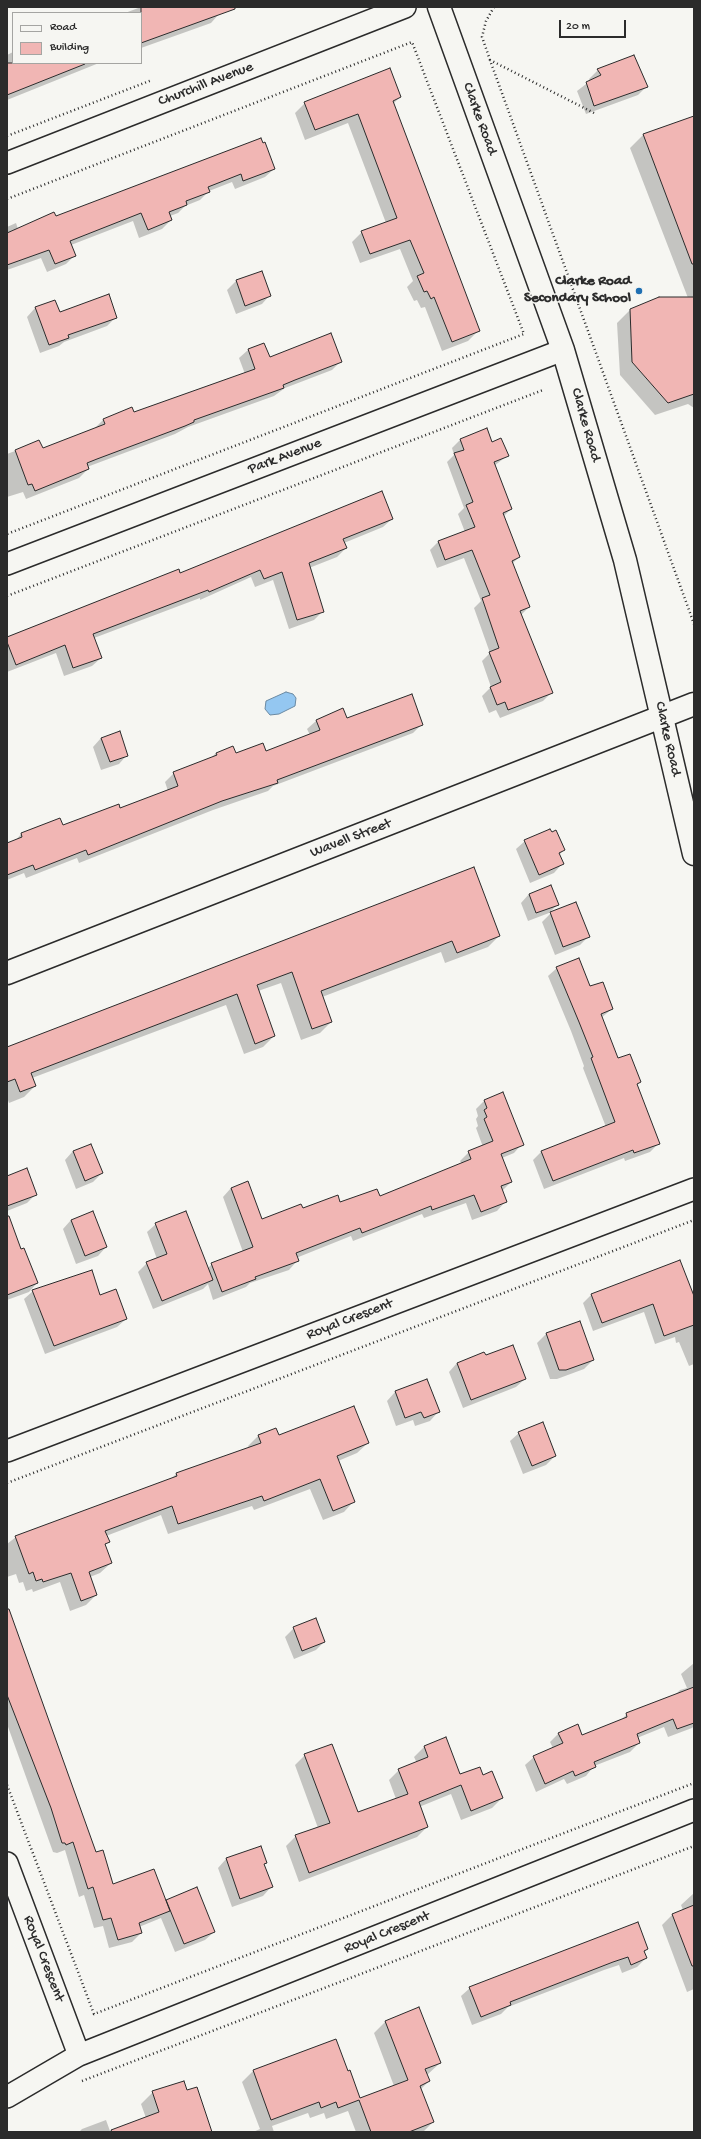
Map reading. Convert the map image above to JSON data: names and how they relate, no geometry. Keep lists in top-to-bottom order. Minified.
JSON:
{"streets":{"main road":["Clarke Road","Wavell Street"],"street":["Churchill Avenue","Park Avenue","Royal Crescent"]},"crossings":[["Clarke Road","Park Avenue"],["Clarke Road","Wavell Street"]],"places":["Clarke Road Secondary School"],"legend":["Road","Building"],"scale_bar":"20 m"}
